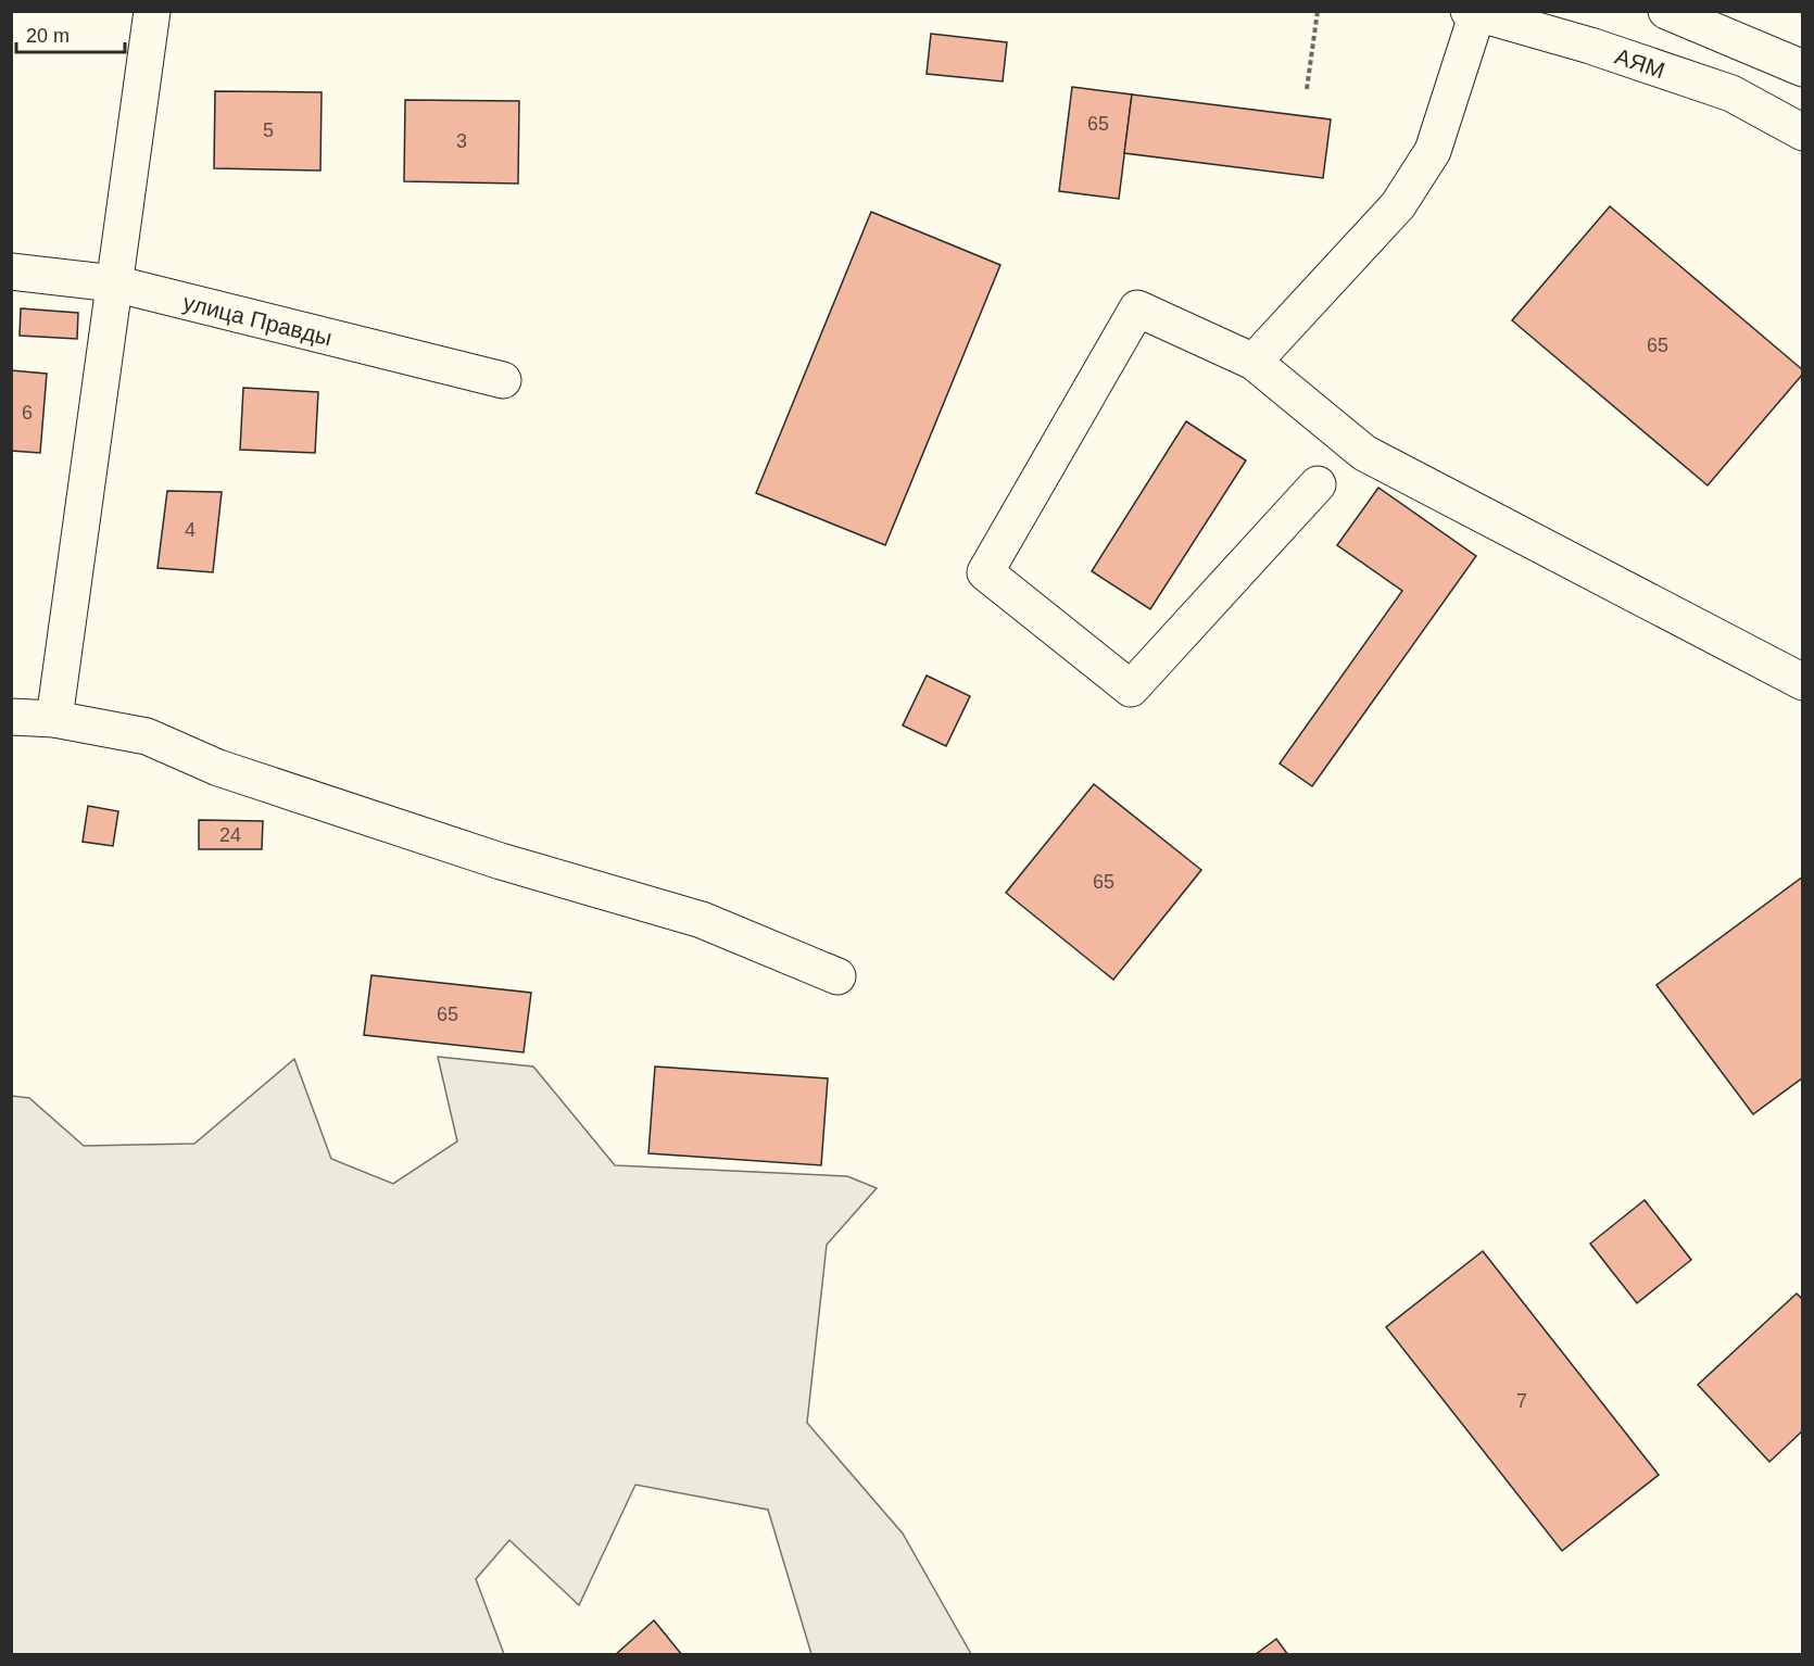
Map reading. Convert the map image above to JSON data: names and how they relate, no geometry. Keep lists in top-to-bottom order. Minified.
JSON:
{"streets":{"main road":["АЯМ","улица Правды"]},"house_numbers":["65","5","3","65","6","4","24","65","65","7"],"scale_bar":"20 m"}
